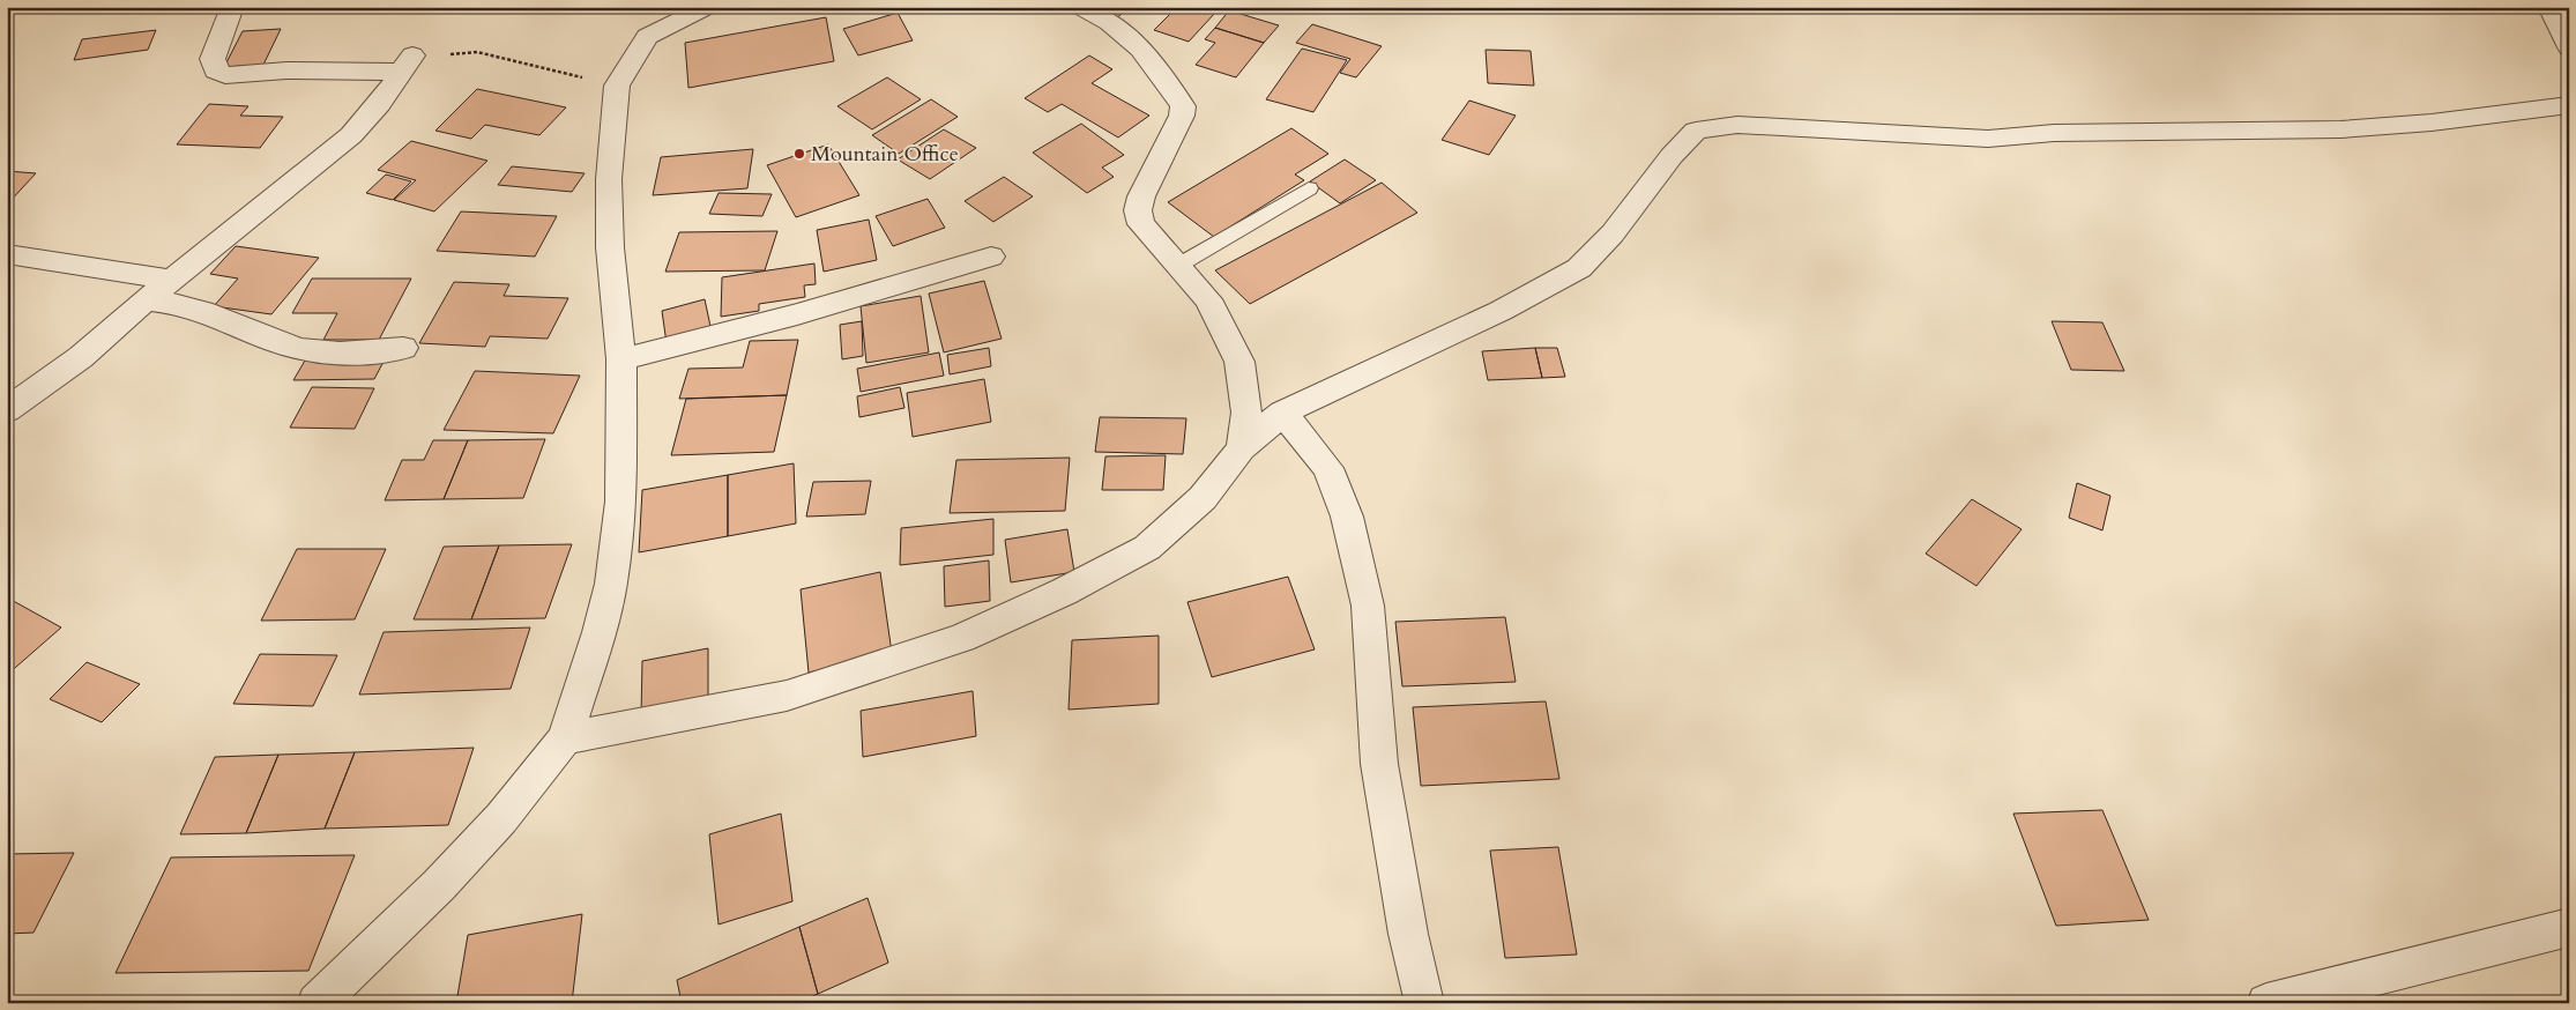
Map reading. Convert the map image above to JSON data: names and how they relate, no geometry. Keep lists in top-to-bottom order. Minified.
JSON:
{"places":["Mountain Office"]}
